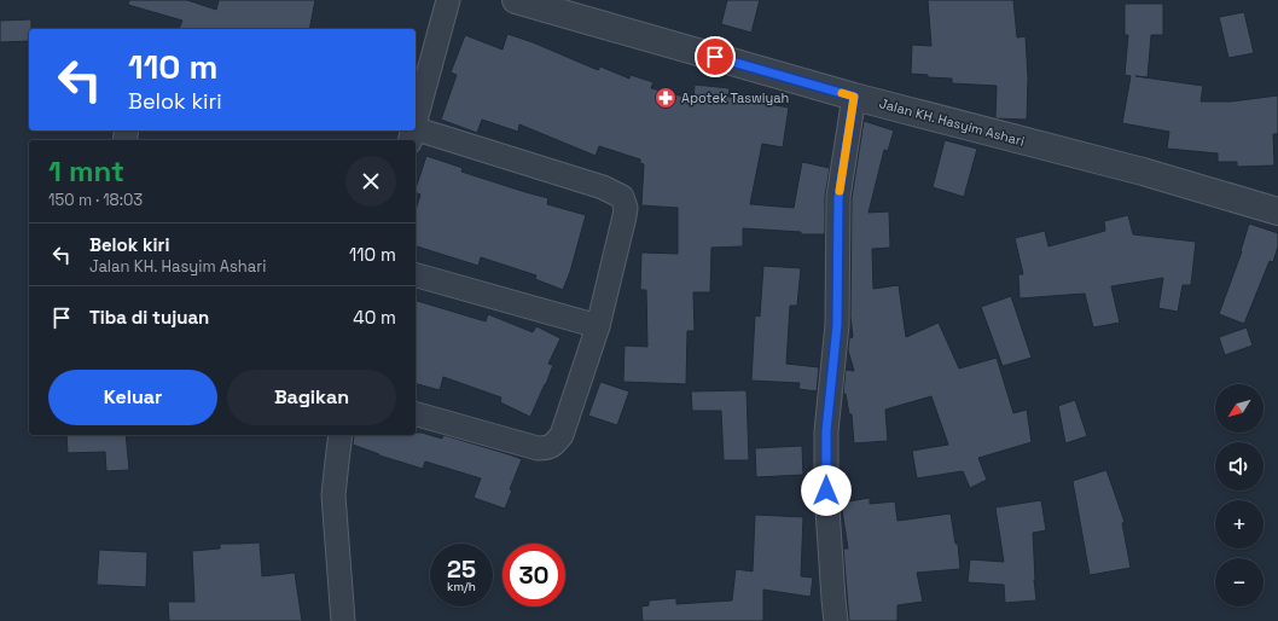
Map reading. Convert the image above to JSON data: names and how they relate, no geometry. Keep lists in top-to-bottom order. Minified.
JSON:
{"streets":{"street":["Jalan KH. Hasyim Ashari"]},"places":{"pharmacy":["Apotek Taswiyah"]},"north":"bottom left","page":{"turn":["110 m","Belok kiri"],"heading":["1 mnt","150 m · 18:03"],"list":[{"name":"Belok kiri","note":"Jalan KH. Hasyim Ashari","value":"110 m"},{"name":"Tiba di tujuan","value":"40 m"}],"buttons":["Keluar","Bagikan"],"map_buttons":["+","−"],"speed":"25 km/h","limit":"30"}}
